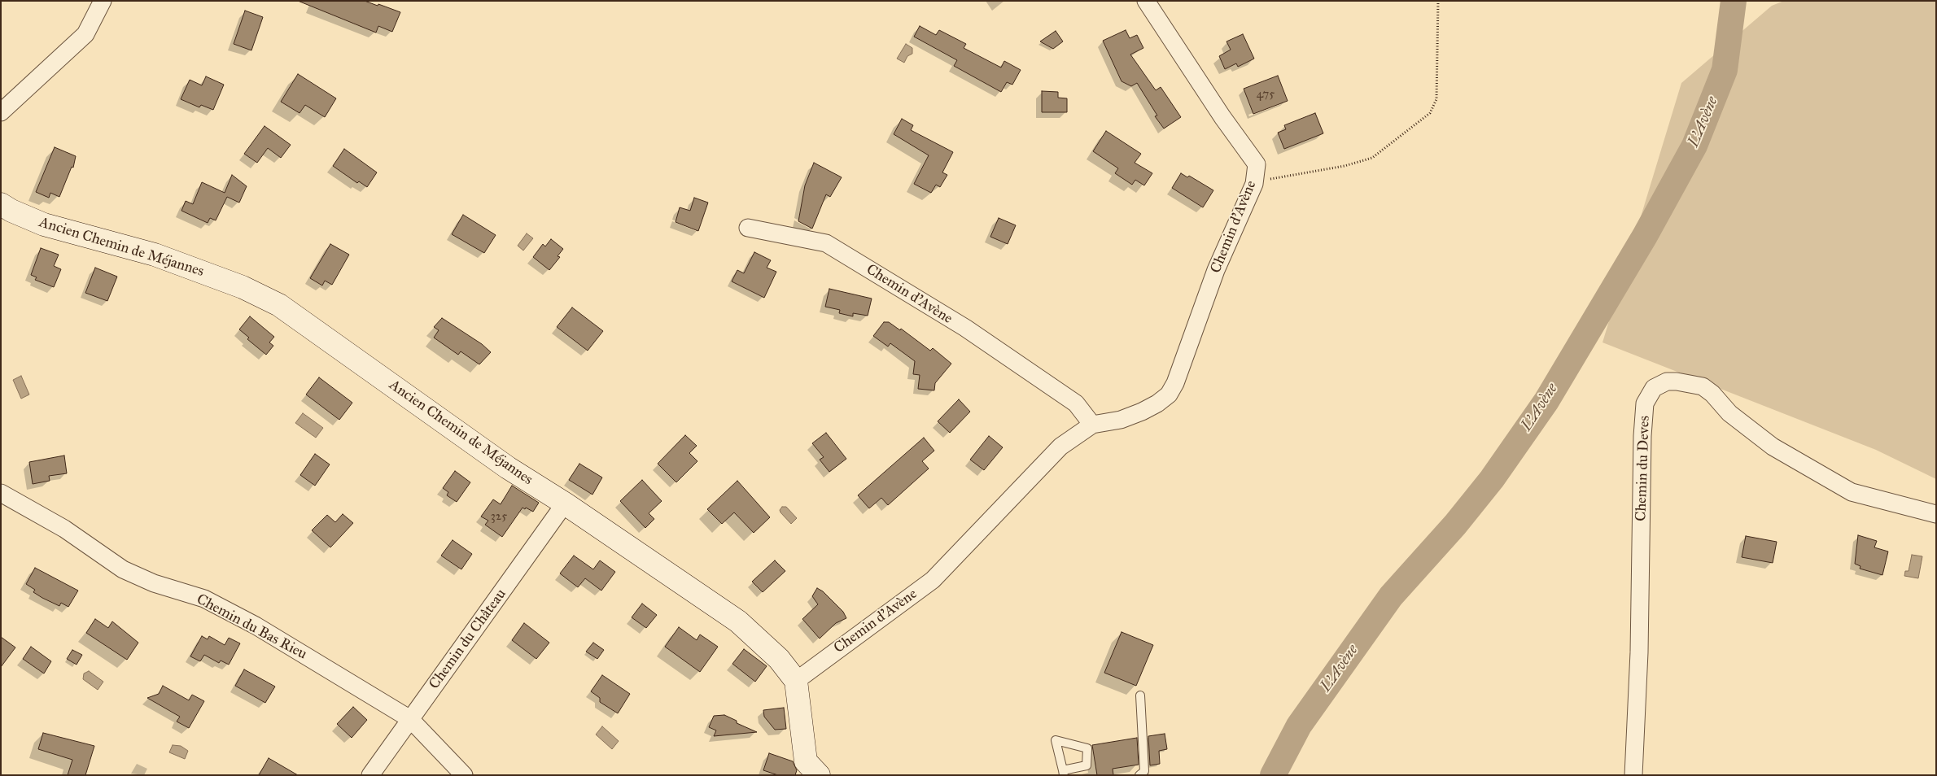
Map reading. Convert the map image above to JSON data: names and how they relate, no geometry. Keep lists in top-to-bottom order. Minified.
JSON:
{"streets":{"street":["Chemin d'Avène","Ancien Chemin de Méjannes","Chemin du Deves","Chemin du Bas Rieu","Chemin du Château"]},"crossings":[["Chemin d'Avène","Ancien Chemin de Méjannes"],["Ancien Chemin de Méjannes","Chemin du Château"],["Chemin du Bas Rieu","Chemin du Château"]],"water":["L'Avène"],"house_numbers":["475","325"]}
